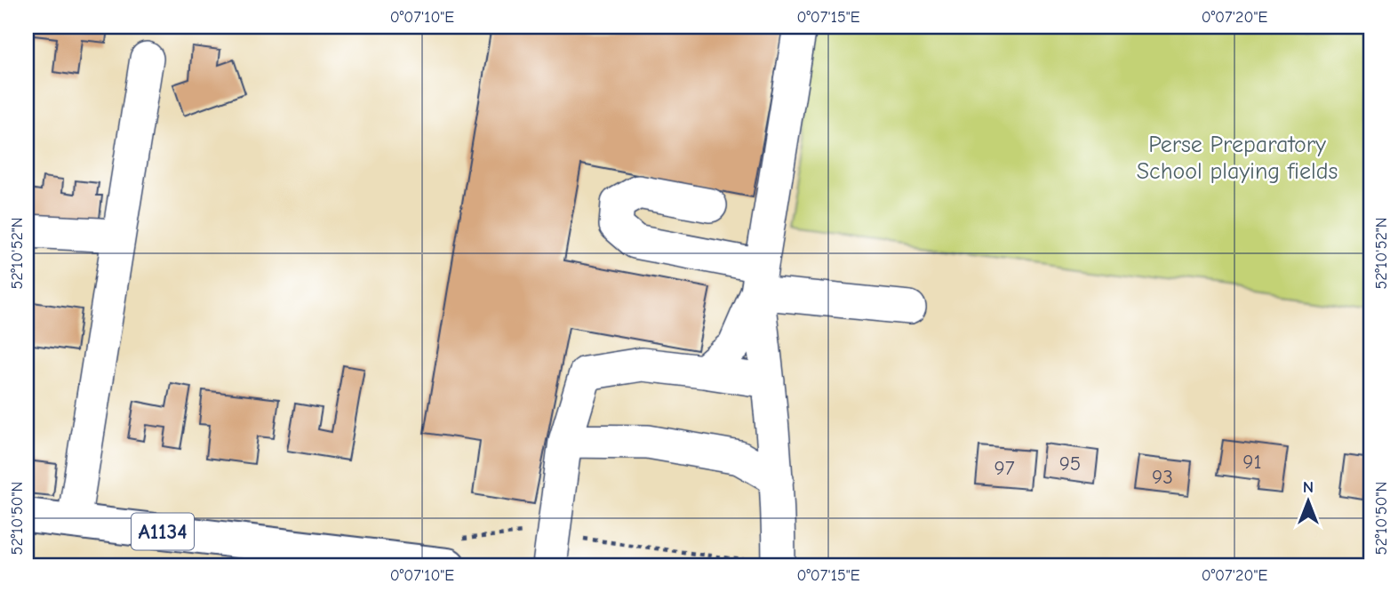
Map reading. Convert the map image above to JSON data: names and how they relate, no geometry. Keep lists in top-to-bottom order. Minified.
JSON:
{"streets":{"main road":["A1134"]},"parks":["Perse Preparatory School playing fields"],"house_numbers":["91","95","97","93"],"north":"top","coordinates":["0°07'10\"E","0°07'15\"E","0°07'20\"E","52°10'52\"N","52°10'50\"N"]}
